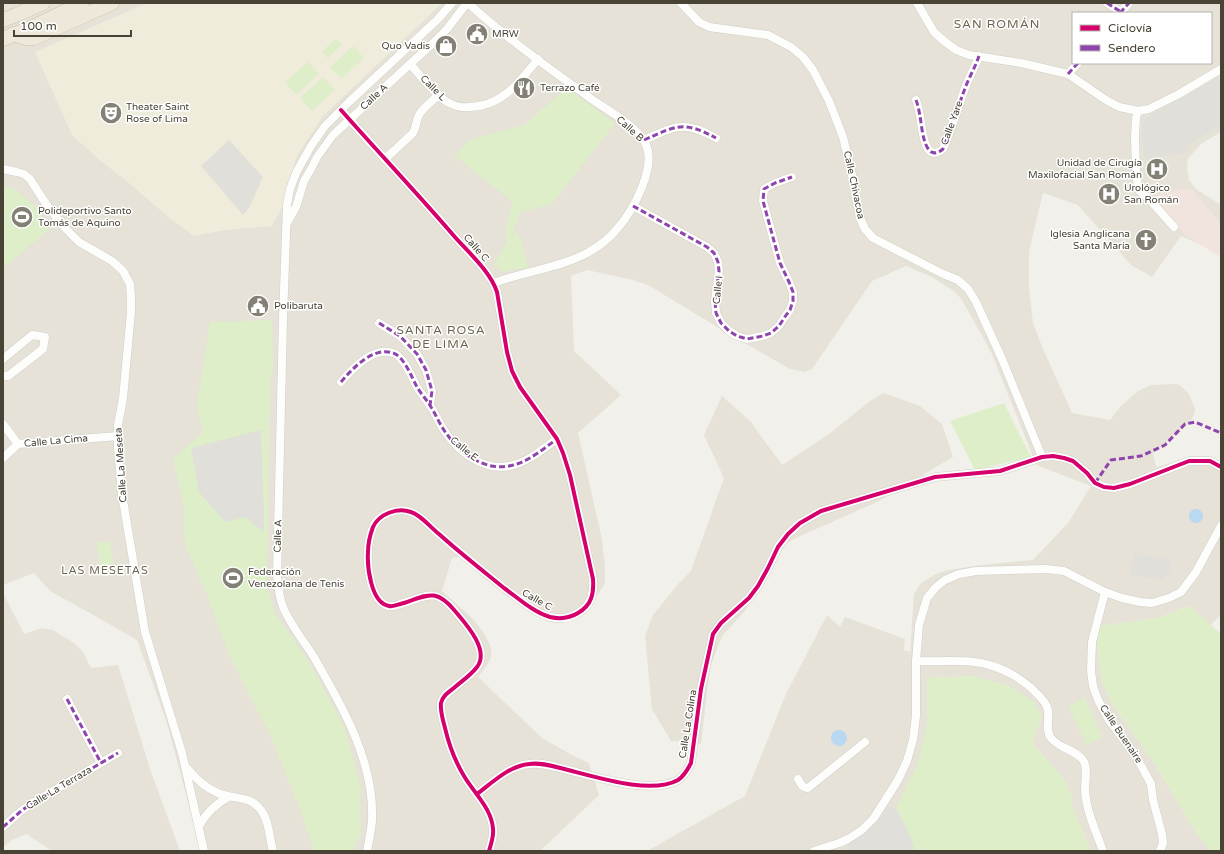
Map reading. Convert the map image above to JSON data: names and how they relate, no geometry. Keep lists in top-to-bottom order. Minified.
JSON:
{"streets":{"street":["Calle L","Calle A","Calle Yare","Calle B","Calle Chivacoa","Calle C","Calle I","Calle La Cima","Calle E","Calle La Meseta","Calle La Colina","Calle Buenaire","Calle La Terraza"]},"crossings":[["Calle L","Calle A"],["Calle L","Calle B"],["Calle A","Calle B"],["Calle A","Calle C"],["Calle B","Calle C"],["Calle B","Calle I"],["Calle Chivacoa","Calle La Colina"],["Calle C","Calle E"],["Calle C","Calle La Colina"],["Calle La Cima","Calle La Meseta"]],"districts":["SAN ROMÁN","SANTA ROSA DE LIMA","LAS MESETAS"],"places":{"public building":["MRW","Polibaruta"],"shop":["Quo Vadis"],"restaurant":["Terrazo Café"],"theatre":["Theater Saint Rose of Lima"],"hospital":["Unidad de Cirugía Maxilofacial San Román","Urológico San Román"],"sports":["Polideportivo Santo Tomás de Aquino","Federación Venezolana de Tenis"],"church":["Iglesia Anglicana Santa María"]},"legend":["Ciclovía","Sendero"],"scale_bar":"100 m"}
